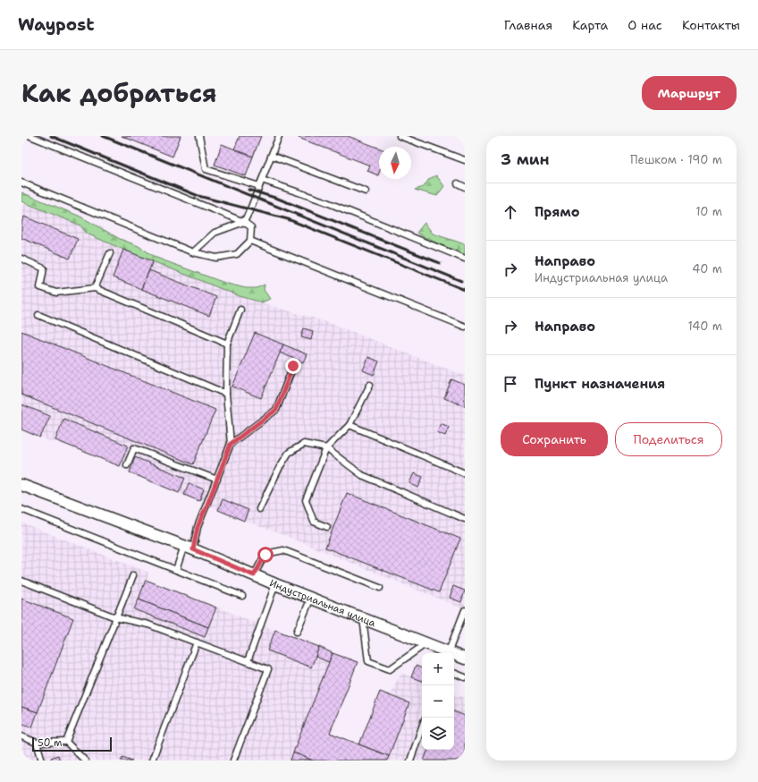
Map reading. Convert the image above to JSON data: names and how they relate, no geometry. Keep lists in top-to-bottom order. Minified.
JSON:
{"streets":{"street":["Индустриальная улица"]},"scale_bar":"50 m","north":"bottom","page":{"header":"Waypost","nav":["Главная","Карта","О нас","Контакты"],"title":"Как добраться","buttons":["Маршрут",["Сохранить","Поделиться"]],"heading":["3 мин","Пешком · 190 m"],"list":[["Прямо","10 m"],["Направо","Индустриальная улица","40 m"],["Направо","140 m"],"Пункт назначения"],"map_buttons":["+","−"],"scale":"50 m"}}
